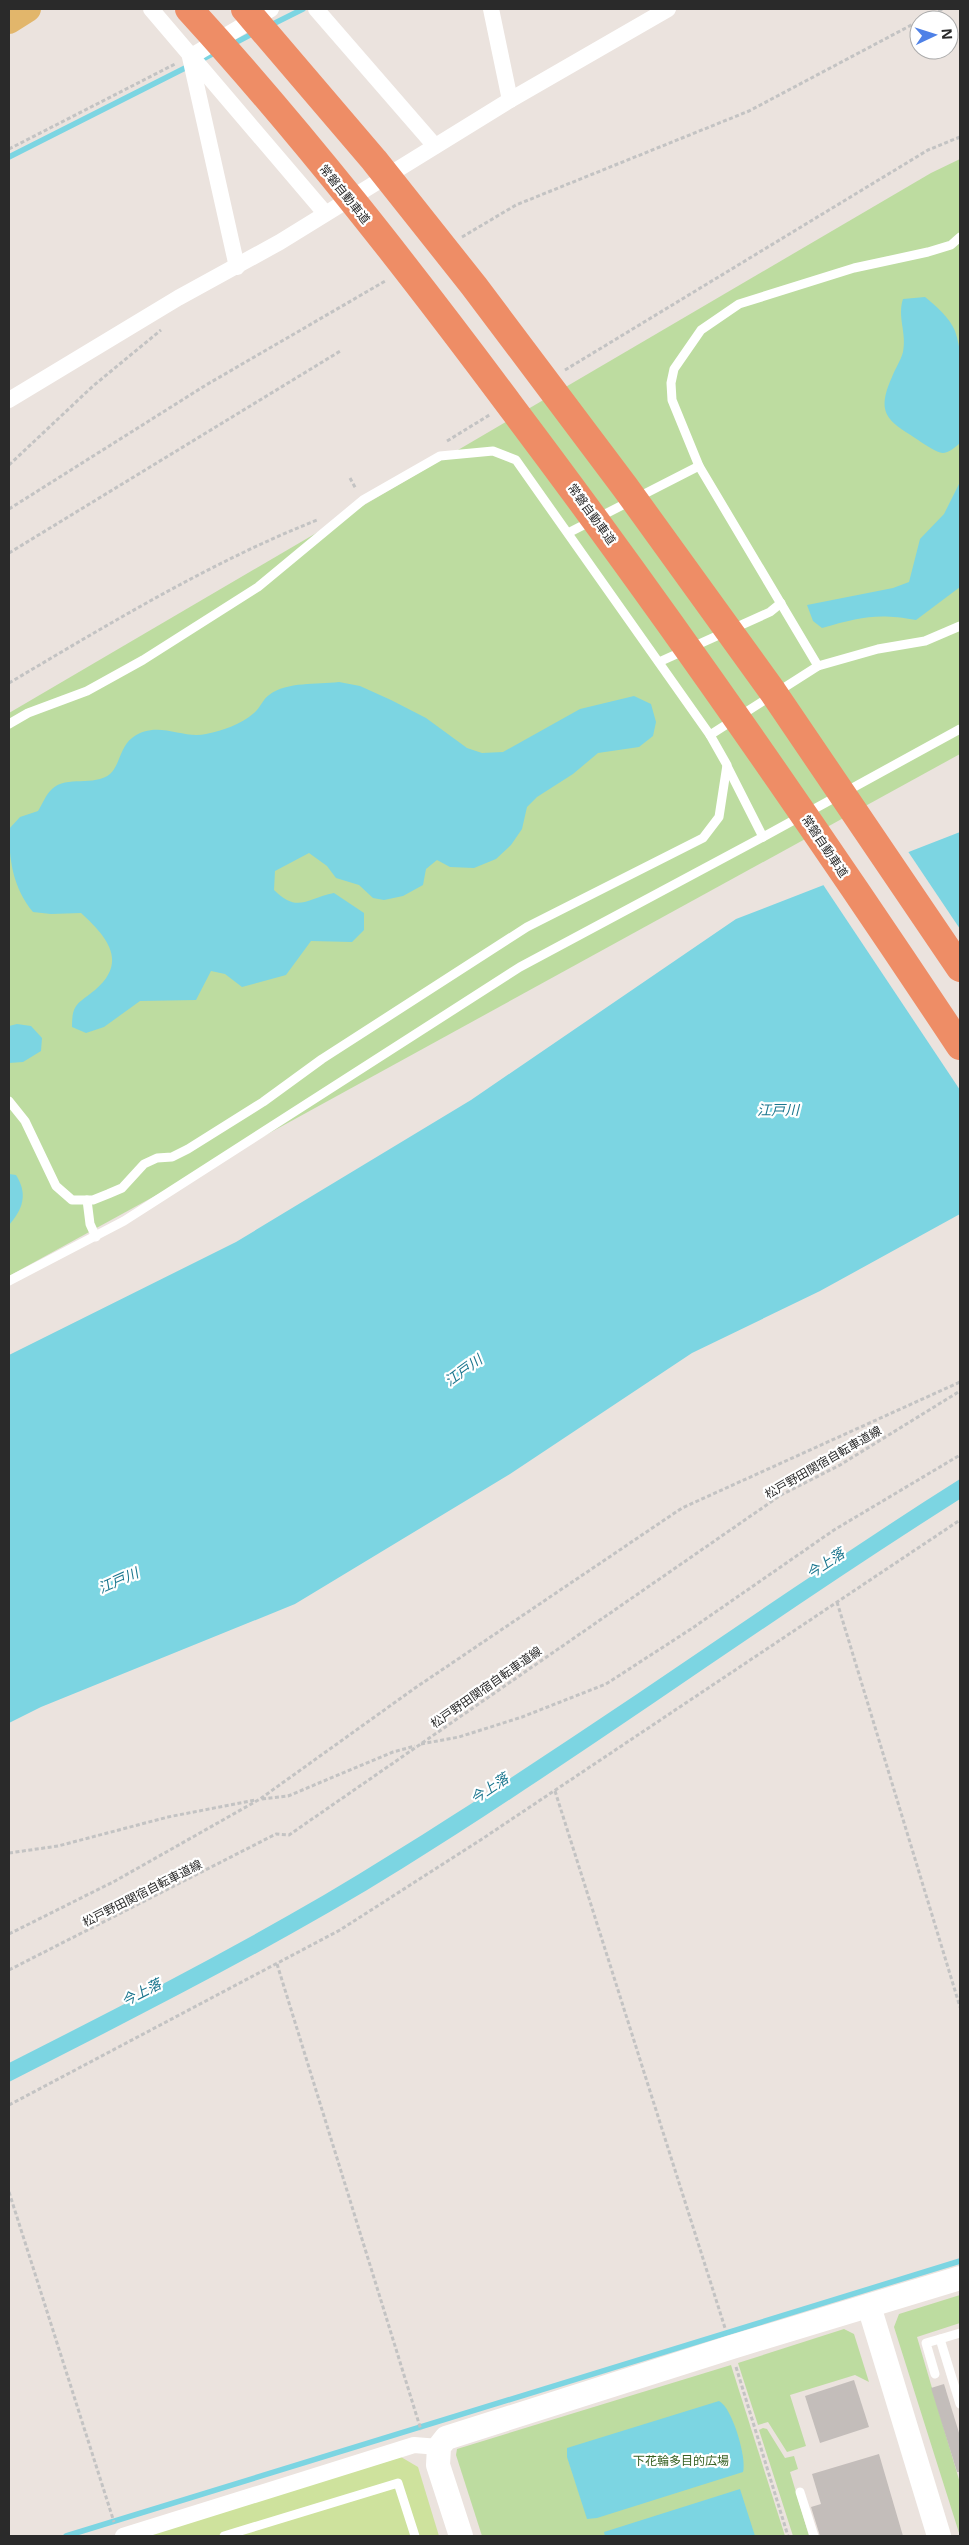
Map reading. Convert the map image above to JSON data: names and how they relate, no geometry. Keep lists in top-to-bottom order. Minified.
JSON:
{"streets":{"highway":["常磐自動車道"],"path":["松戸野田関宿自転車道線"]},"water":["江戸川","今上落"],"parks":["下花輪多目的広場"],"north":"right"}
